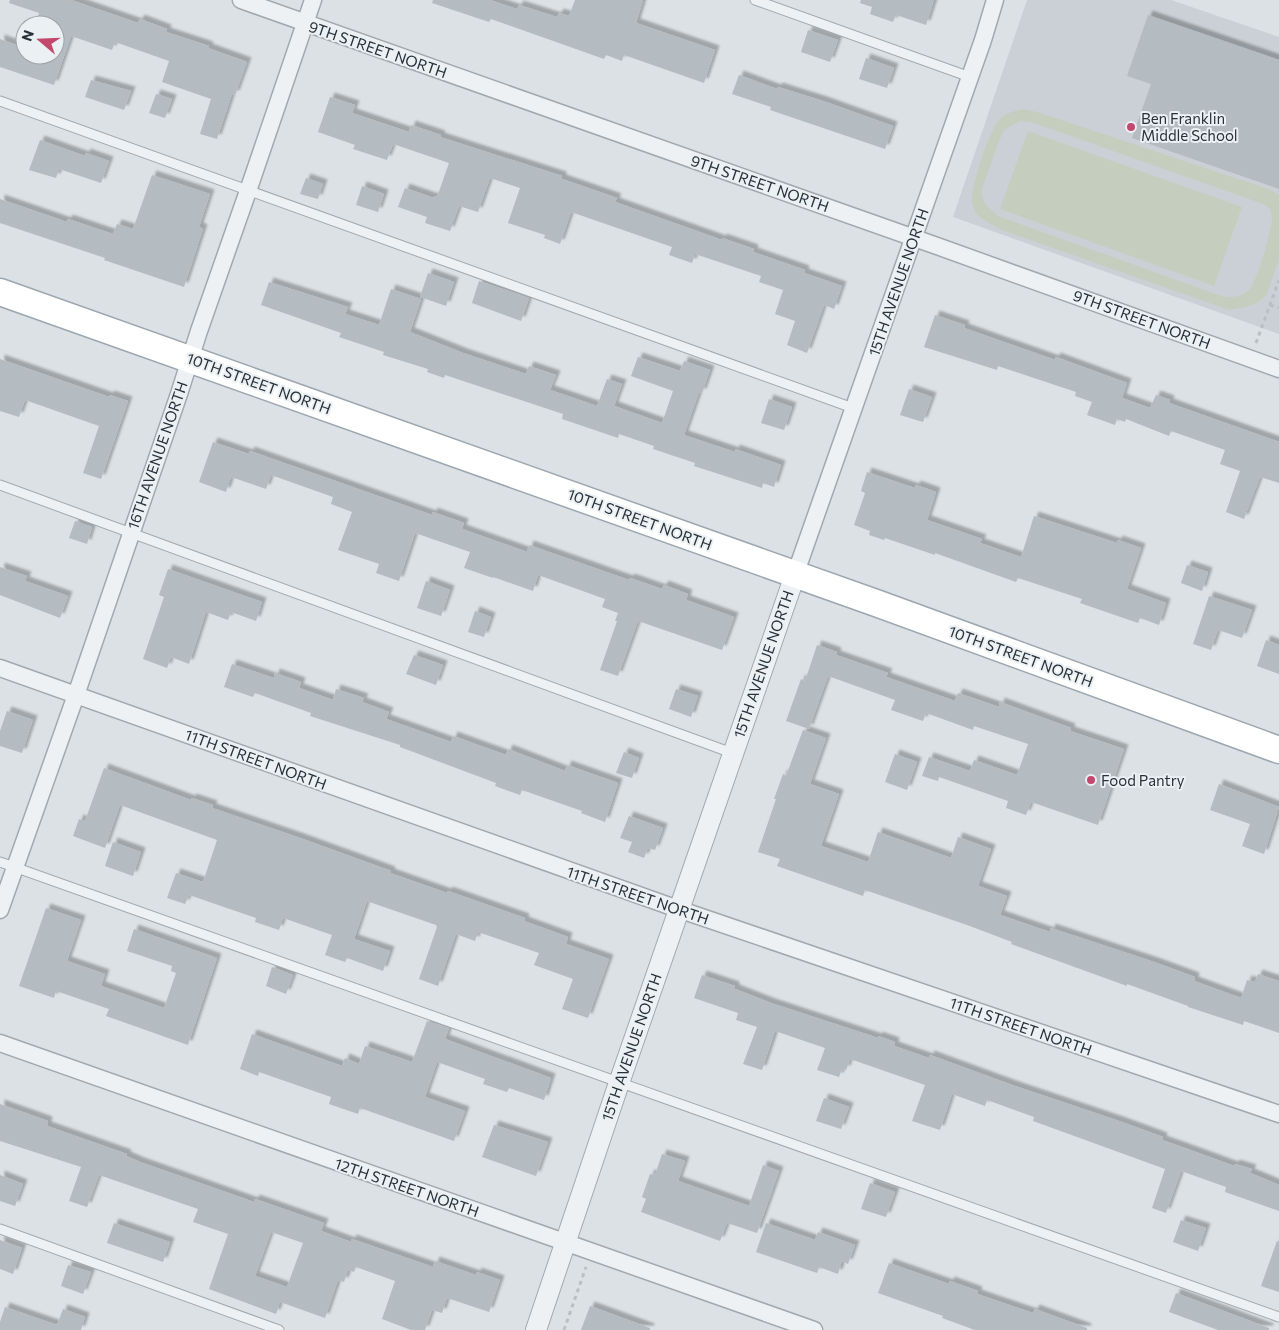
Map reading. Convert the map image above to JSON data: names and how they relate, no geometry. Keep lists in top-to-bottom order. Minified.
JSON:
{"streets":{"main road":["10TH STREET NORTH"],"street":["9TH STREET NORTH","15TH AVENUE NORTH","16TH AVENUE NORTH","11TH STREET NORTH","12TH STREET NORTH"]},"crossings":[["9TH STREET NORTH","15TH AVENUE NORTH"],["9TH STREET NORTH","16TH AVENUE NORTH"],["15TH AVENUE NORTH","10TH STREET NORTH"],["15TH AVENUE NORTH","11TH STREET NORTH"],["15TH AVENUE NORTH","12TH STREET NORTH"],["10TH STREET NORTH","16TH AVENUE NORTH"],["16TH AVENUE NORTH","11TH STREET NORTH"]],"places":["Ben Franklin Middle School","Food Pantry"],"north":"left"}
